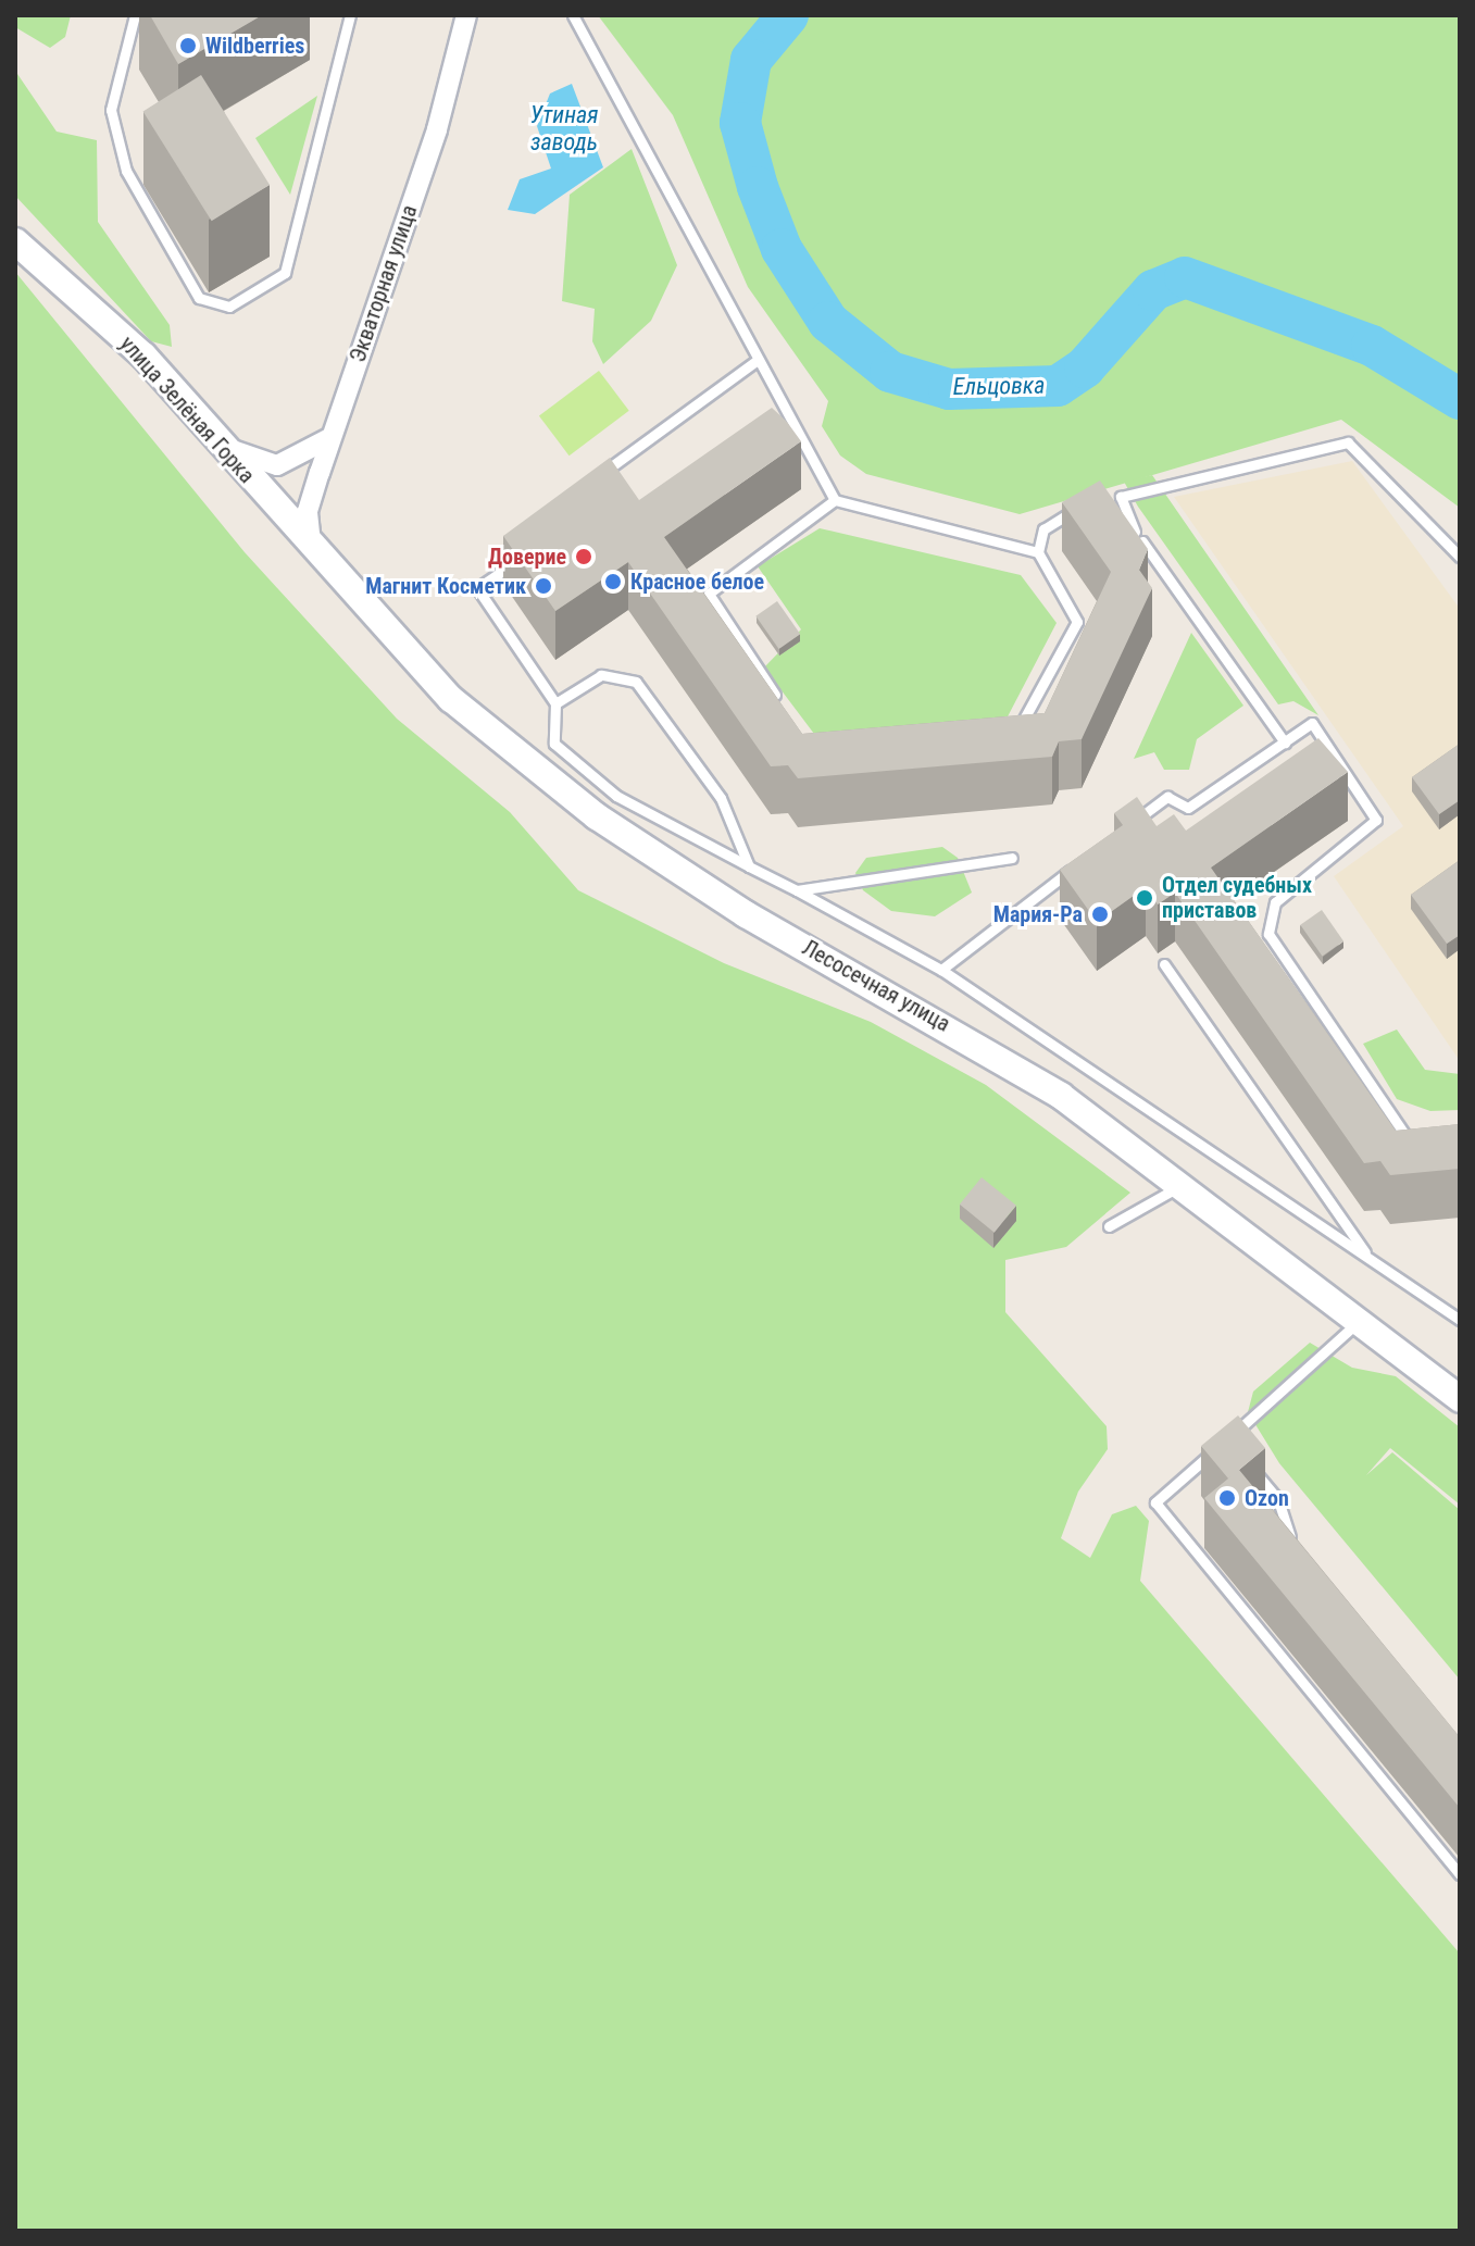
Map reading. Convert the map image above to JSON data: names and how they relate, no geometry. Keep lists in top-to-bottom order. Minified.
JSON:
{"streets":{"street":["Экваторная улица","улица Зелёная Горка","Лесосечная улица"]},"crossings":[["Экваторная улица","улица Зелёная Горка"],["Экваторная улица","Лесосечная улица"],["улица Зелёная Горка","Лесосечная улица"]],"water":["Утиная заводь","Ельцовка"],"places":["Wildberries","Доверие","Красное белое","Магнит Косметик","Отдел судебных приставов","Мария-Ра","Ozon"]}
